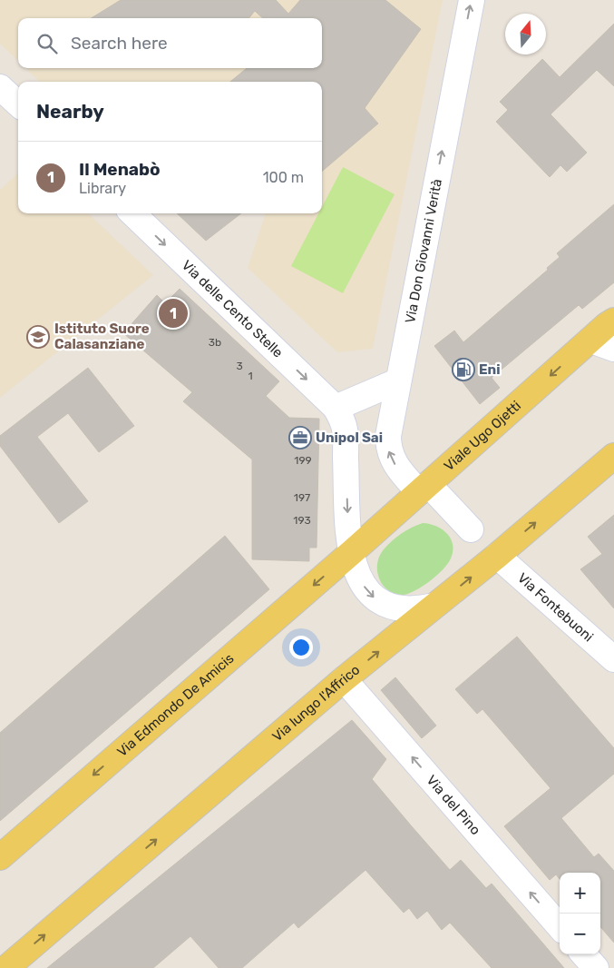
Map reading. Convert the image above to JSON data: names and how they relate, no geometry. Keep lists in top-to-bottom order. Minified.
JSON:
{"streets":{"main road":["Viale Ugo Ojetti","Via Edmondo De Amicis","Via lungo l'Affrico"],"street":["Via Don Giovanni Verità","Via delle Cento Stelle","Via Fontebuoni","Via del Pino"]},"crossings":[["Via Don Giovanni Verità","Viale Ugo Ojetti"],["Via delle Cento Stelle","Viale Ugo Ojetti"],["Via delle Cento Stelle","Via Edmondo De Amicis"],["Viale Ugo Ojetti","Via Edmondo De Amicis"],["Via Fontebuoni","Via lungo l'Affrico"],["Via lungo l'Affrico","Via del Pino"]],"one_way":["Via Don Giovanni Verità","Via delle Cento Stelle","Viale Ugo Ojetti","Via Edmondo De Amicis","Via lungo l'Affrico","Via del Pino"],"places":{"school or university":["Istituto Suore Calasanziane"],"fuel station":["Eni"],"office":["Unipol Sai"]},"house_numbers":["3b","3","1","199","197","193"],"north":"top","page":{"search":"Search here","heading":"Nearby","list":[{"mark":"1","name":"Il Menabò","note":"Library","value":"100 m"}],"pins":"1","map_buttons":["+","−"]}}
